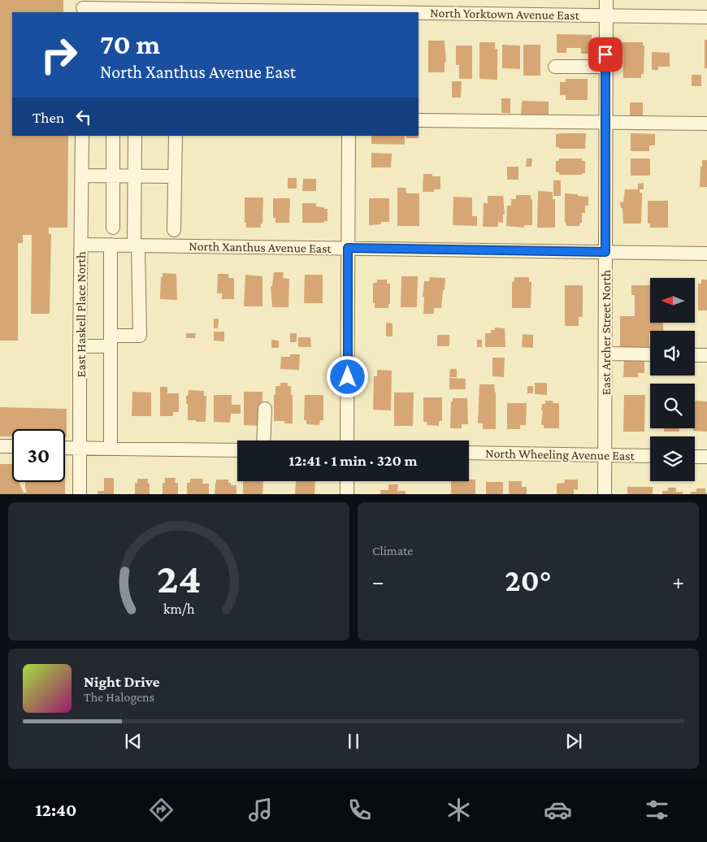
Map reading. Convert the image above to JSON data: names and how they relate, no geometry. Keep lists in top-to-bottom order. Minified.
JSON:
{"streets":{"street":["North Yorktown Avenue East","North Xanthus Avenue East","East Haskell Place North","East Archer Street North","North Wheeling Avenue East"]},"crossings":[["North Yorktown Avenue East","East Archer Street North"],["North Xanthus Avenue East","East Haskell Place North"],["North Xanthus Avenue East","East Archer Street North"],["East Archer Street North","North Wheeling Avenue East"]],"north":"left","page":{"turn":["70 m","North Xanthus Avenue East"],"then":"Then","limit":"30","trip":"12:41 · 1 min · 320 m","tile":"Climate","heat":["−","20°","+"],"song":["Night Drive","The Halogens"],"tabs":"12:40","gauge":["24","km/h"]}}
